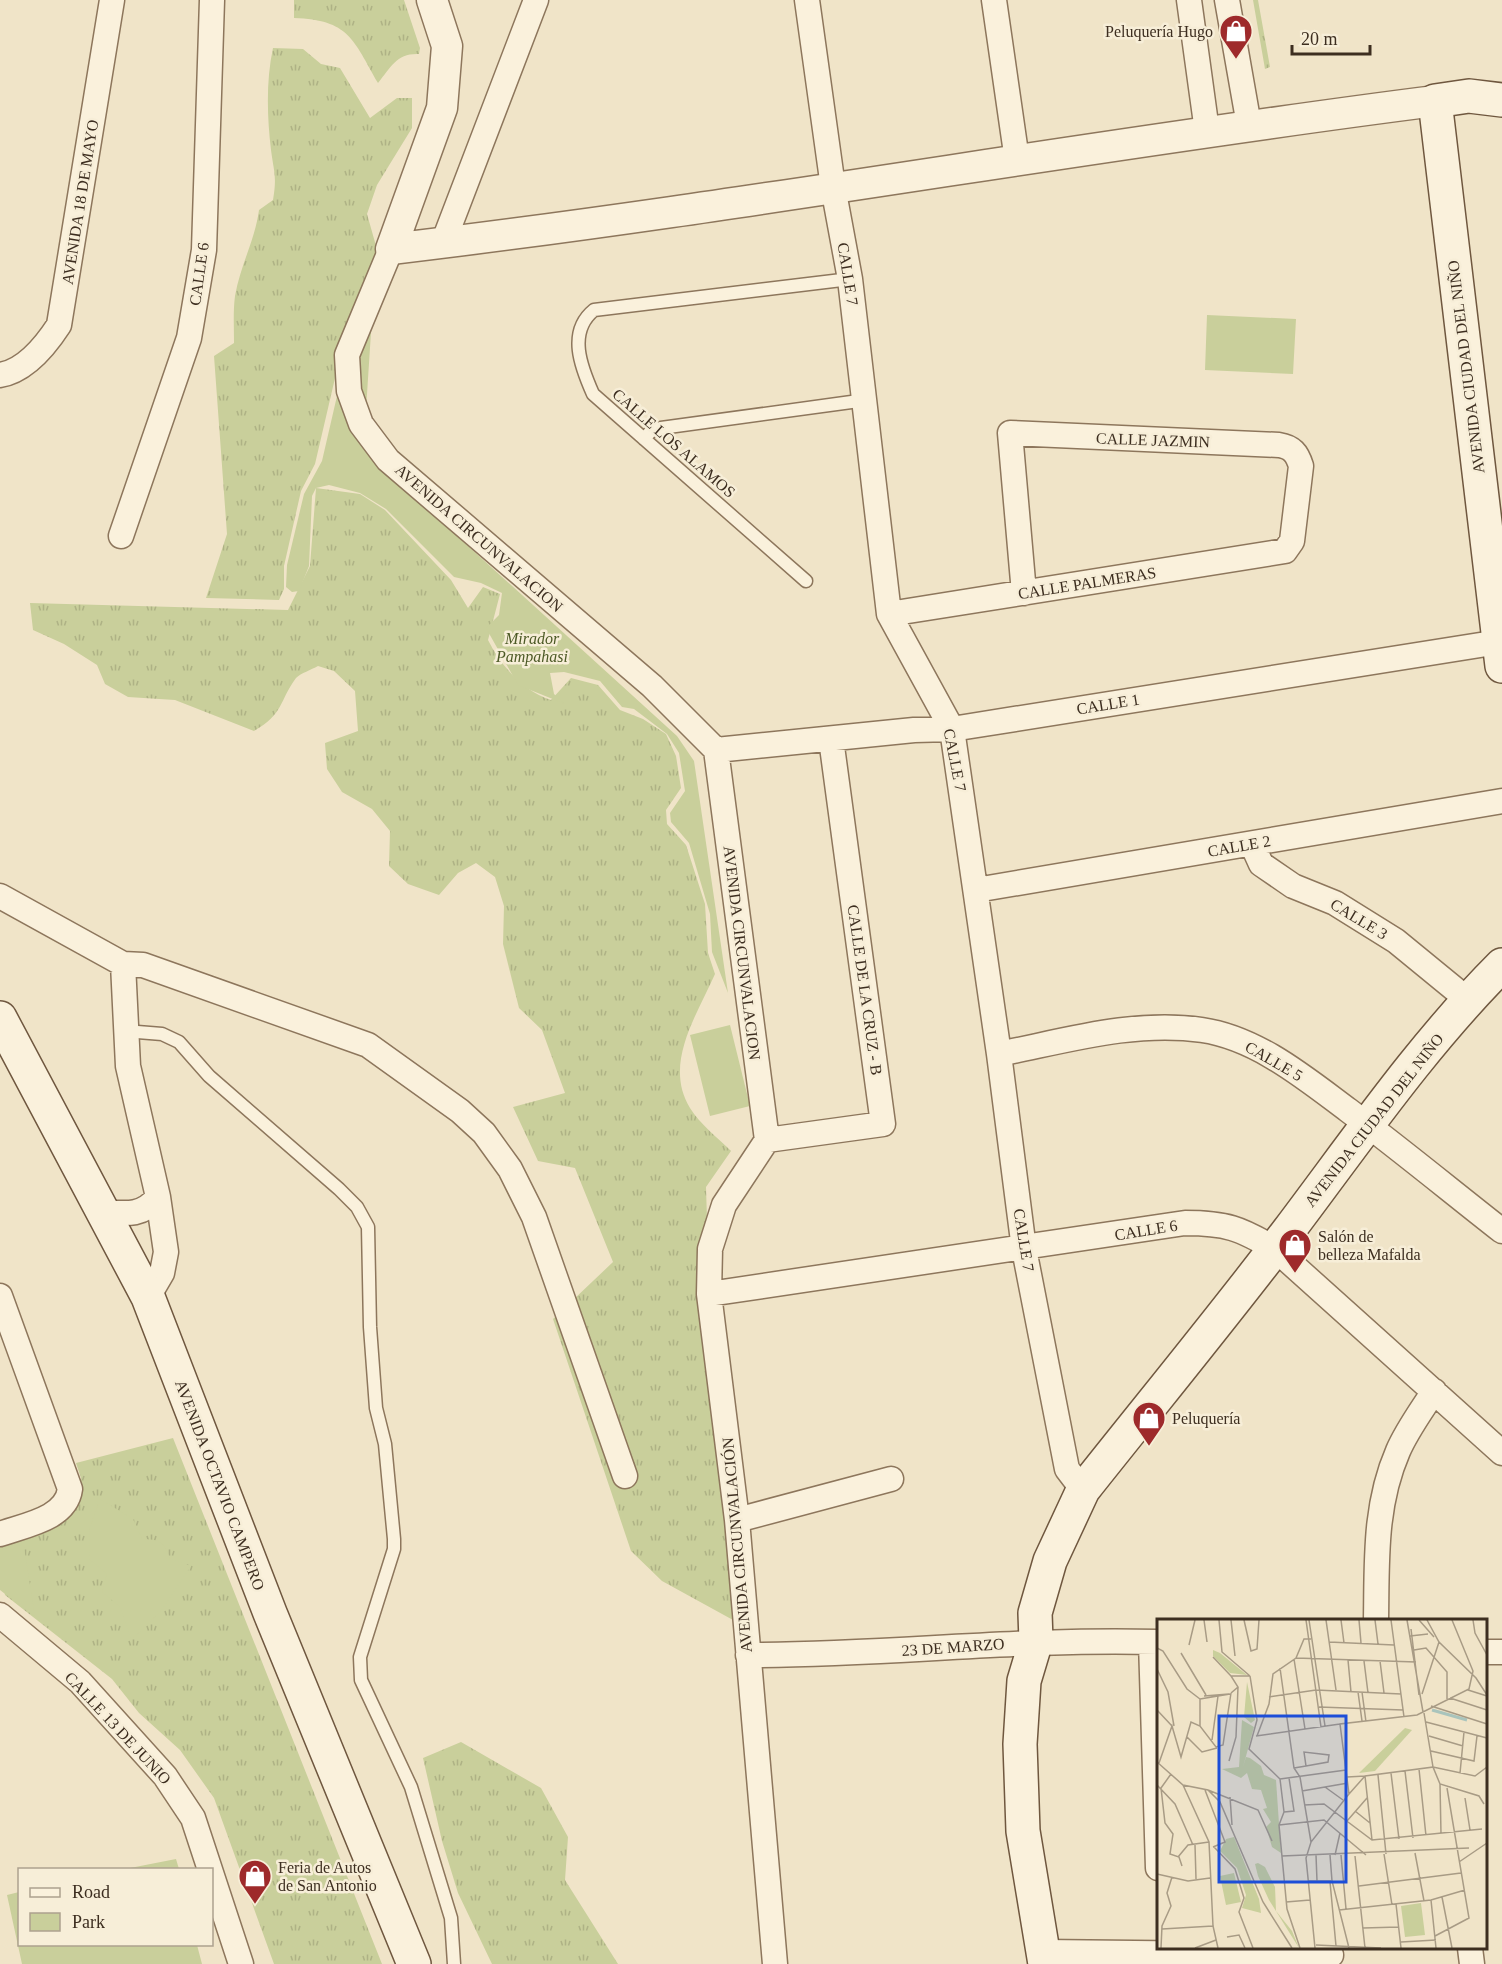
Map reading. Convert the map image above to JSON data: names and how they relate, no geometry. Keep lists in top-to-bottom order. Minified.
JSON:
{"streets":{"main road":["AVENIDA CIUDAD DEL NIÑO","AVENIDA OCTAVIO CAMPERO"],"street":["AVENIDA 18 DE MAYO","CALLE 6","CALLE 7","CALLE JAZMIN","AVENIDA CIRCUNVALACION","CALLE PALMERAS","CALLE 1","CALLE 2","CALLE 3","CALLE DE LA CRUZ - B","CALLE 5","AVENIDA CIRCUNVALACIÓN","23 DE MARZO","CALLE 13 DE JUNIO"],"lane":["CALLE LOS ALAMOS"]},"crossings":[["CALLE 6","CALLE 7"],["CALLE 6","AVENIDA CIUDAD DEL NIÑO"],["CALLE 6","AVENIDA CIRCUNVALACIÓN"],["CALLE 7","AVENIDA CIUDAD DEL NIÑO"],["CALLE 7","CALLE LOS ALAMOS"],["CALLE 7","CALLE PALMERAS"],["CALLE 7","CALLE 1"],["CALLE 7","CALLE 2"],["CALLE 7","CALLE 5"],["AVENIDA CIUDAD DEL NIÑO","CALLE 1"],["AVENIDA CIUDAD DEL NIÑO","CALLE 3"],["AVENIDA CIUDAD DEL NIÑO","CALLE 5"],["AVENIDA CIUDAD DEL NIÑO","23 DE MARZO"],["CALLE JAZMIN","CALLE PALMERAS"],["AVENIDA CIRCUNVALACION","CALLE 1"],["AVENIDA CIRCUNVALACION","CALLE DE LA CRUZ - B"],["AVENIDA CIRCUNVALACION","AVENIDA CIRCUNVALACIÓN"],["CALLE 1","CALLE DE LA CRUZ - B"],["CALLE 2","CALLE 3"],["CALLE DE LA CRUZ - B","AVENIDA CIRCUNVALACIÓN"],["AVENIDA CIRCUNVALACIÓN","23 DE MARZO"]],"parks":["Mirador Pampahasi"],"places":{"shop":["Peluquería Hugo","Salón de belleza Mafalda","Peluquería","Feria de Autos de San Antonio"]},"legend":["Road","Park"],"scale_bar":"20 m"}
